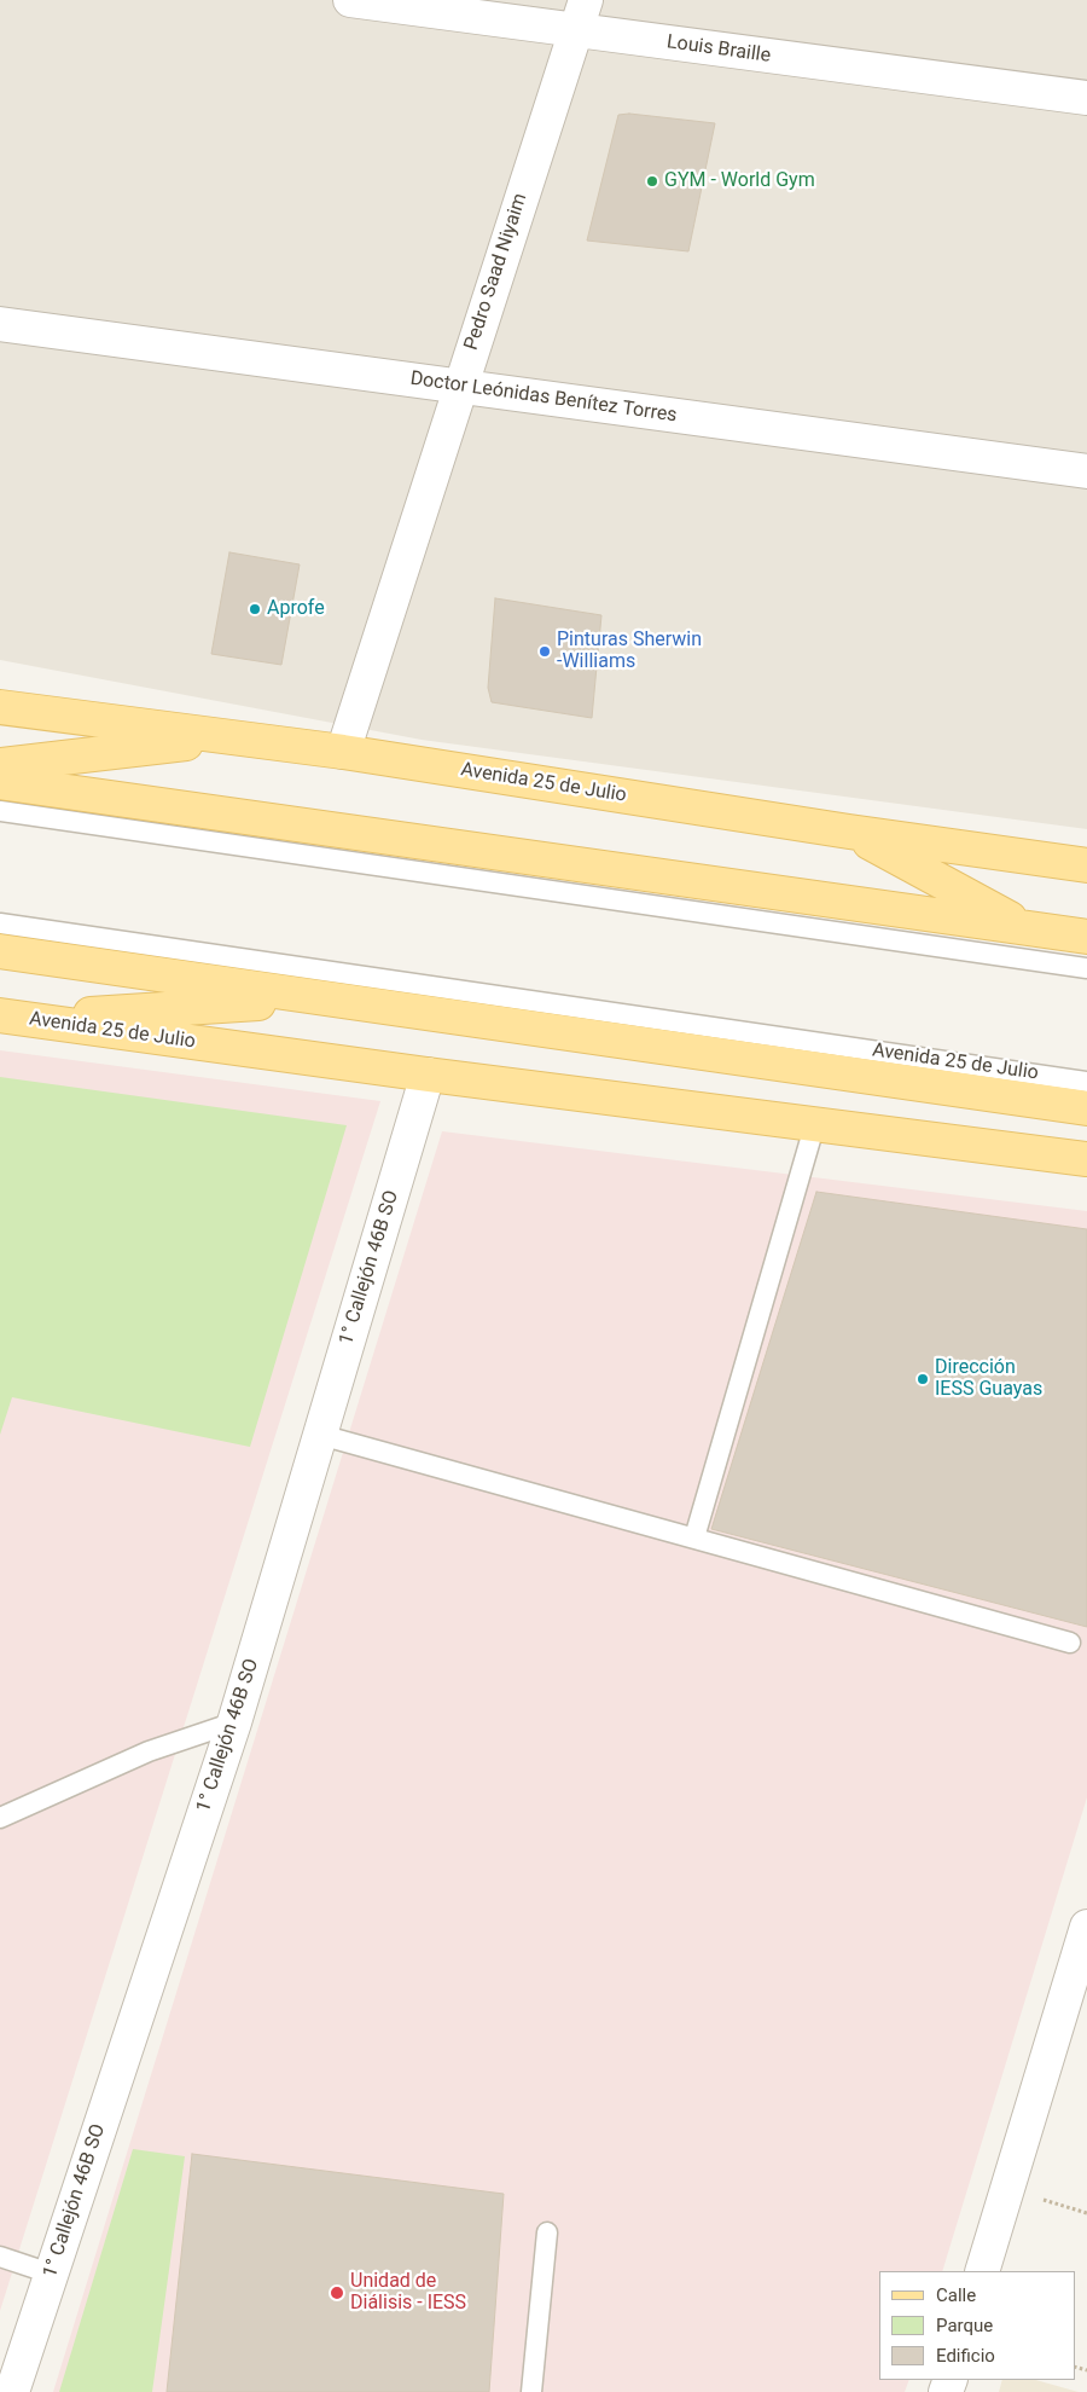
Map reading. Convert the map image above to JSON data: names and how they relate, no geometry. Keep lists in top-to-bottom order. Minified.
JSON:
{"streets":{"main road":["Avenida 25 de Julio"],"street":["Louis Braille","Pedro Saad Niyaim","Doctor Leónidas Benítez Torres","1° Callejón 46B SO"]},"crossings":[["Louis Braille","Pedro Saad Niyaim"],["Pedro Saad Niyaim","Doctor Leónidas Benítez Torres"],["Pedro Saad Niyaim","Avenida 25 de Julio"],["Avenida 25 de Julio","1° Callejón 46B SO"]],"places":["GYM - World Gym","Aprofe","Pinturas Sherwin -Williams","Dirección IESS Guayas","Unidad de Diálisis - IESS"],"legend":["Calle","Parque","Edificio"]}
